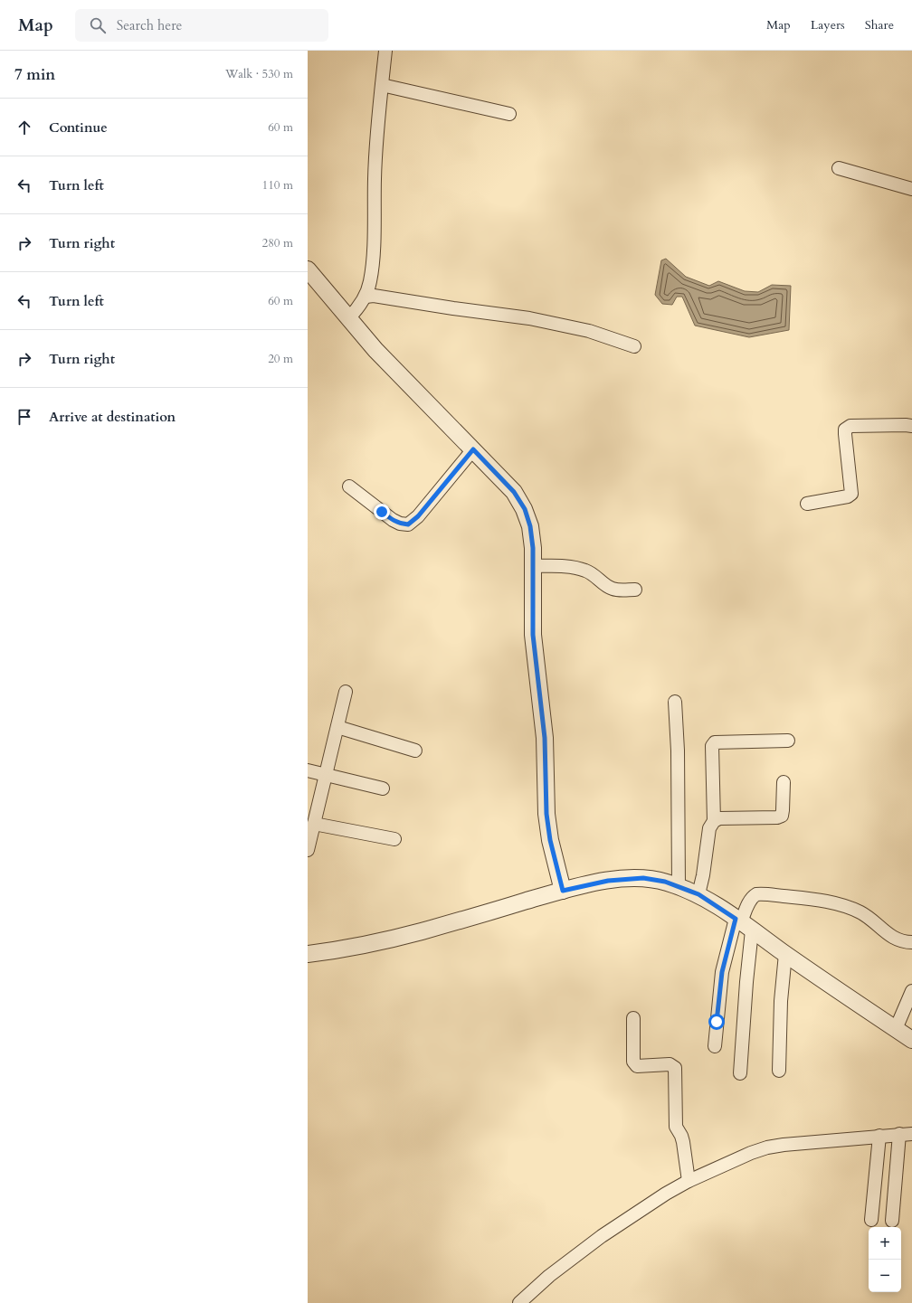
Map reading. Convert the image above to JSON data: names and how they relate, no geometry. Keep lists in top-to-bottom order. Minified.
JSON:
{"page":{"header":"Map","search":"Search here","nav":["Map","Layers","Share"],"heading":["7 min","Walk · 530 m"],"list":[["Continue","60 m"],["Turn left","110 m"],["Turn right","280 m"],["Turn left","60 m"],["Turn right","20 m"],"Arrive at destination"],"map_buttons":["+","−"]}}
